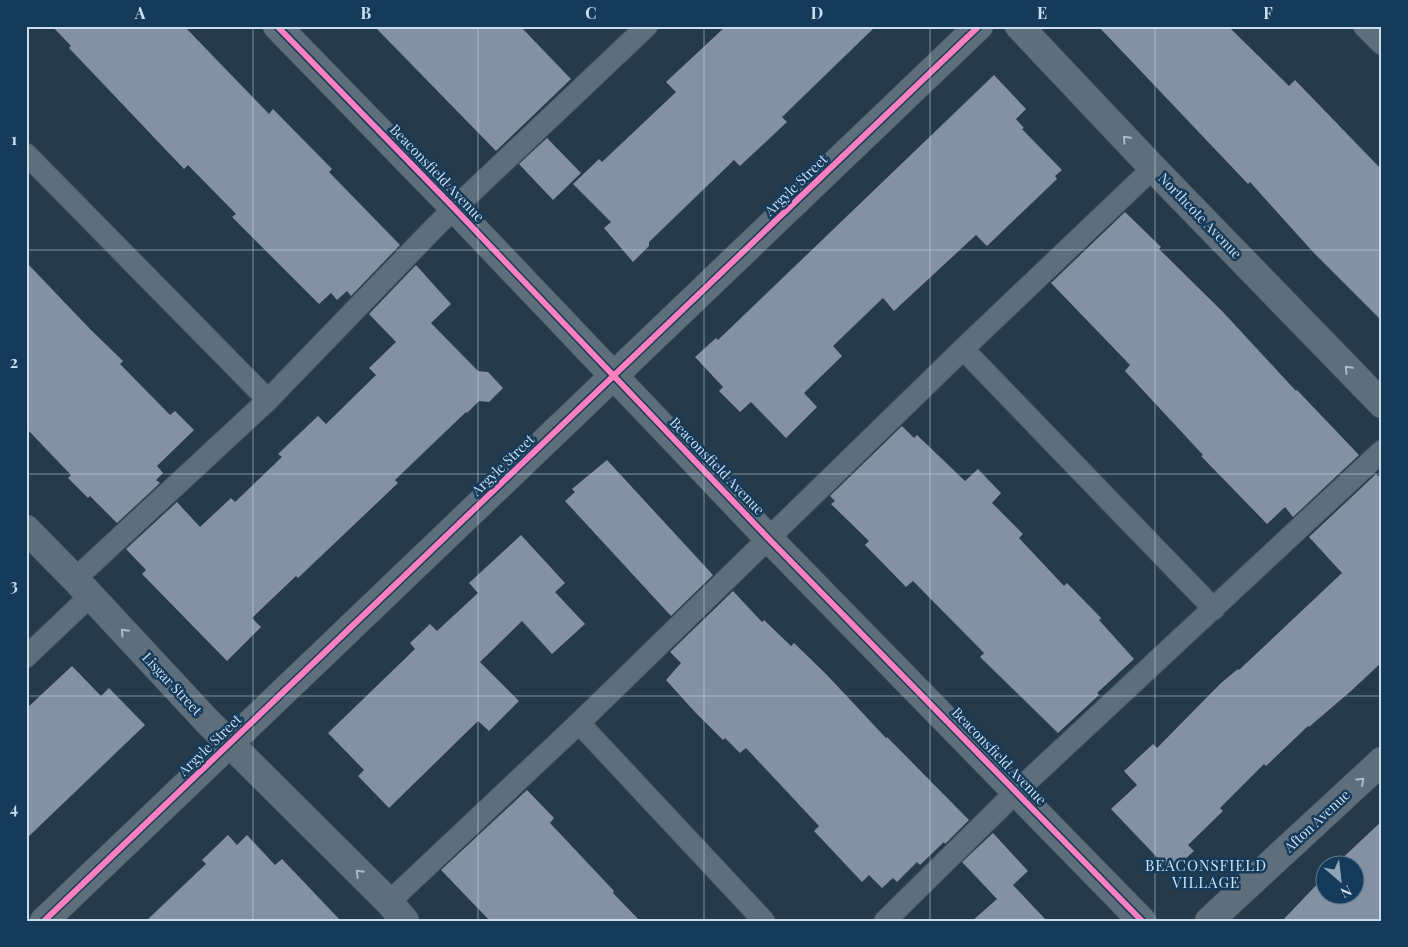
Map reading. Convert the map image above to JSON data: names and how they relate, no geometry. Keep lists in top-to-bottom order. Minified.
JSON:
{"streets":{"street":["Beaconsfield Avenue","Argyle Street","Northcote Avenue","Lisgar Street","Afton Avenue"]},"crossings":[["Beaconsfield Avenue","Argyle Street"],["Argyle Street","Lisgar Street"]],"one_way":["Northcote Avenue","Lisgar Street","Afton Avenue"],"districts":["BEACONSFIELD VILLAGE"],"north":"bottom right","grid":{"columns":["A","B","C","D","E","F"],"rows":["1","2","3","4"]}}
